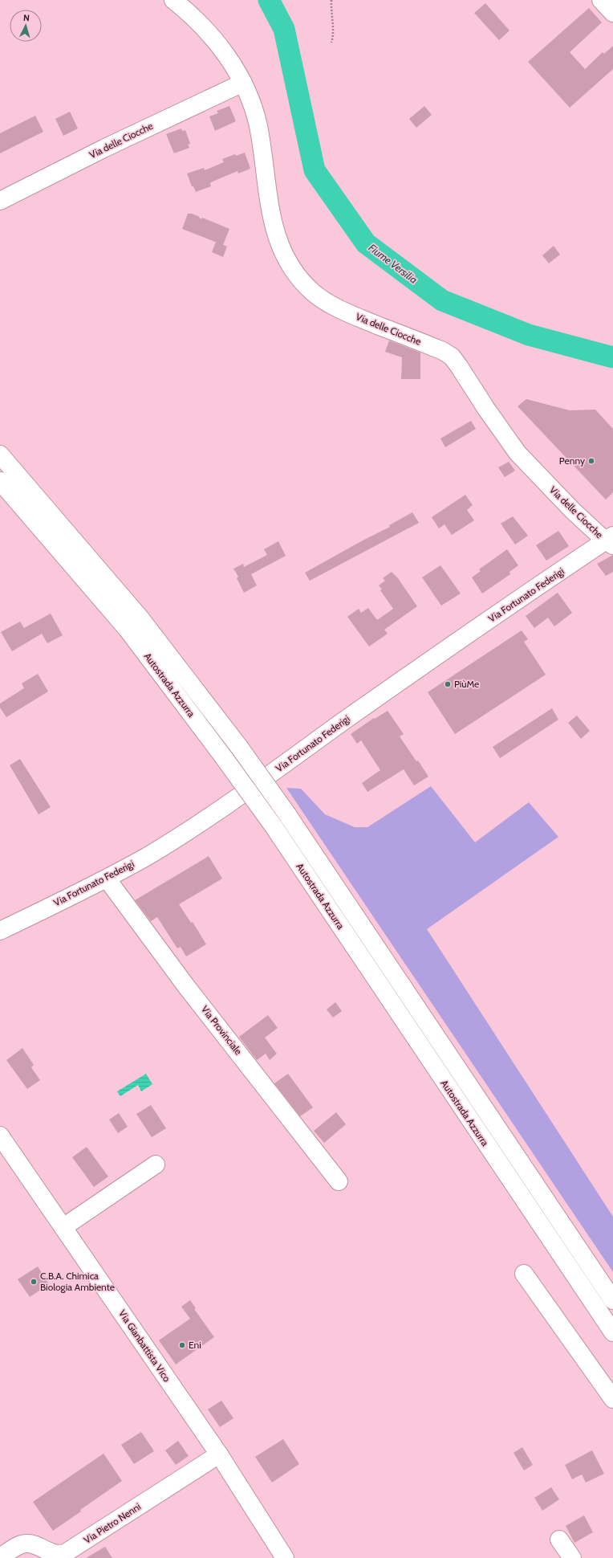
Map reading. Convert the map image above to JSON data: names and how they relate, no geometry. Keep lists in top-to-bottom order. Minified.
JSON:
{"streets":{"main road":["Via delle Ciocche","Via Fortunato Federigi","Autostrada Azzurra","Via Provinciale","Via Gianbattista Vico","Via Pietro Nenni"]},"crossings":[["Via delle Ciocche","Via Fortunato Federigi"],["Via Fortunato Federigi","Via Provinciale"],["Via Gianbattista Vico","Via Pietro Nenni"]],"water":["Fiume Versilia"],"places":["Penny","PiùMe","C.B.A. Chimica Biologia Ambiente","Eni"],"north":"top"}
